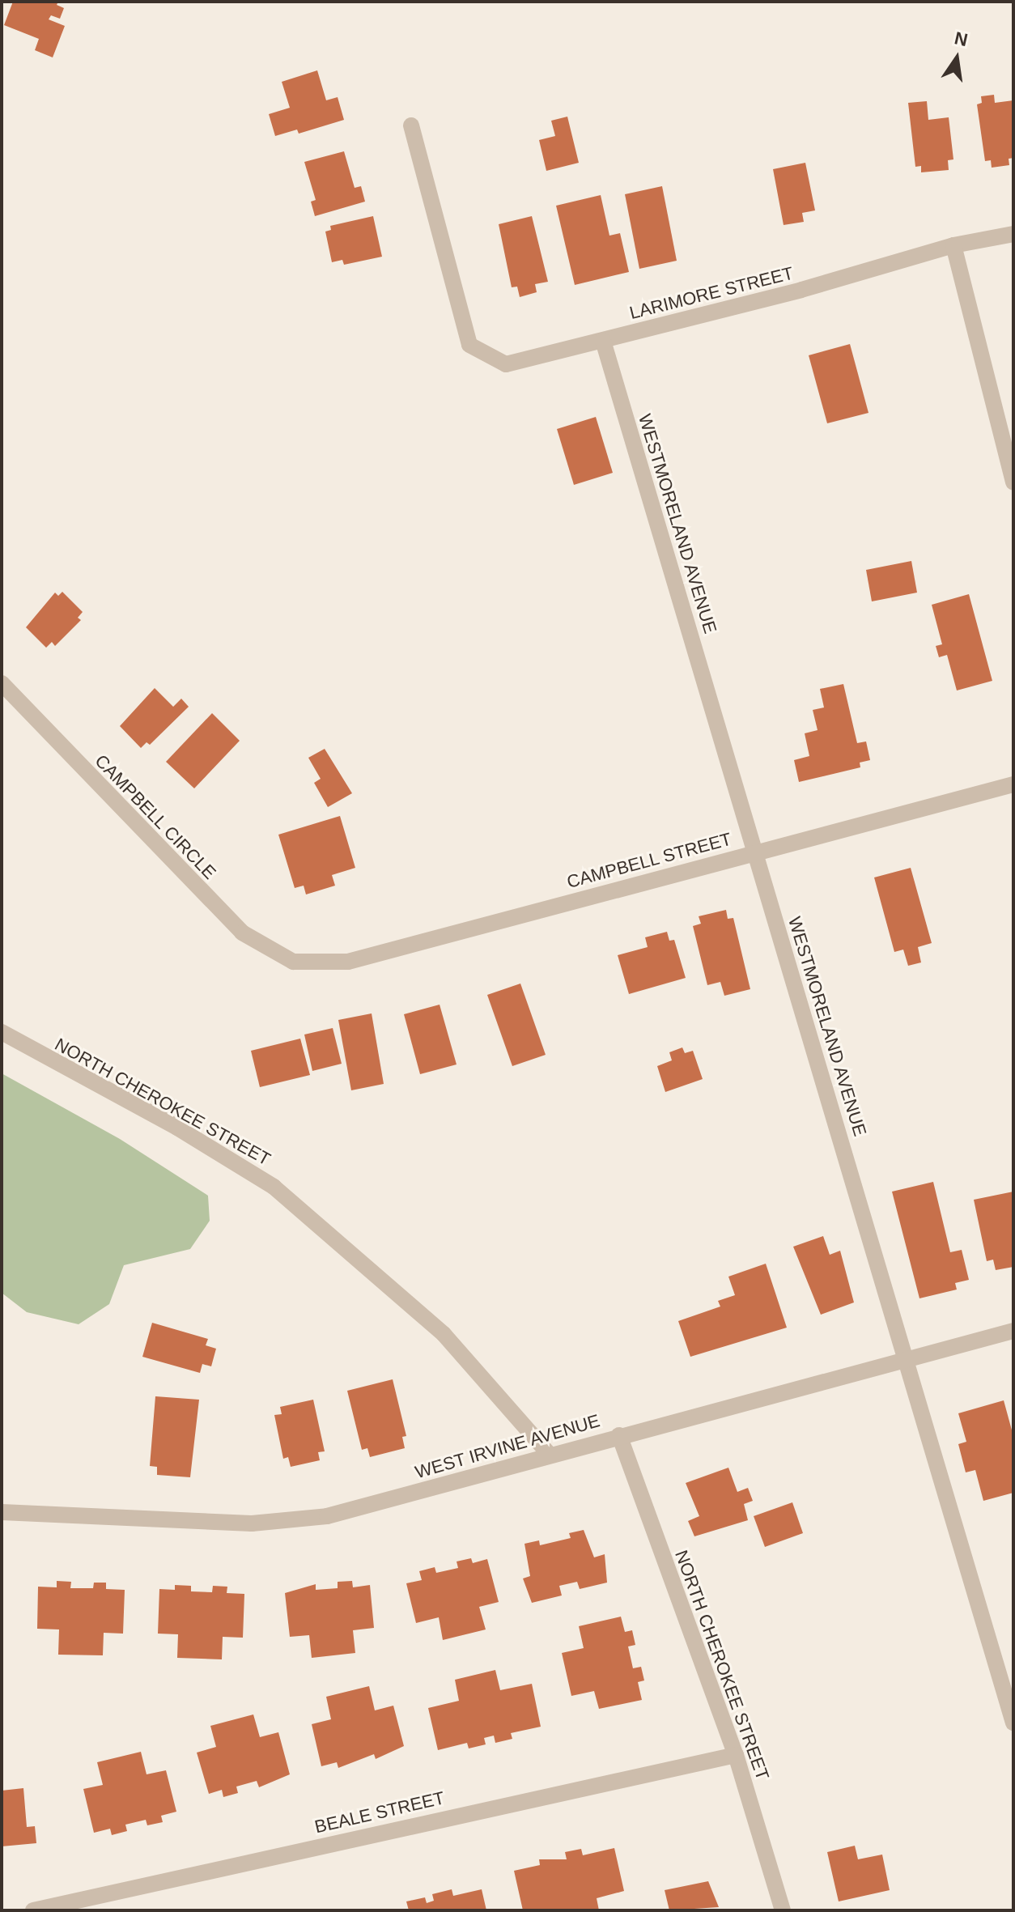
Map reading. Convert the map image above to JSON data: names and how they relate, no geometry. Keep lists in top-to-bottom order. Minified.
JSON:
{"streets":{"street":["LARIMORE STREET","WESTMORELAND AVENUE","CAMPBELL CIRCLE","CAMPBELL STREET","NORTH CHEROKEE STREET","WEST IRVINE AVENUE","BEALE STREET"]},"crossings":[["LARIMORE STREET","WESTMORELAND AVENUE"],["WESTMORELAND AVENUE","CAMPBELL STREET"],["WESTMORELAND AVENUE","WEST IRVINE AVENUE"],["CAMPBELL CIRCLE","CAMPBELL STREET"],["NORTH CHEROKEE STREET","WEST IRVINE AVENUE"],["NORTH CHEROKEE STREET","BEALE STREET"]],"north":"top"}
